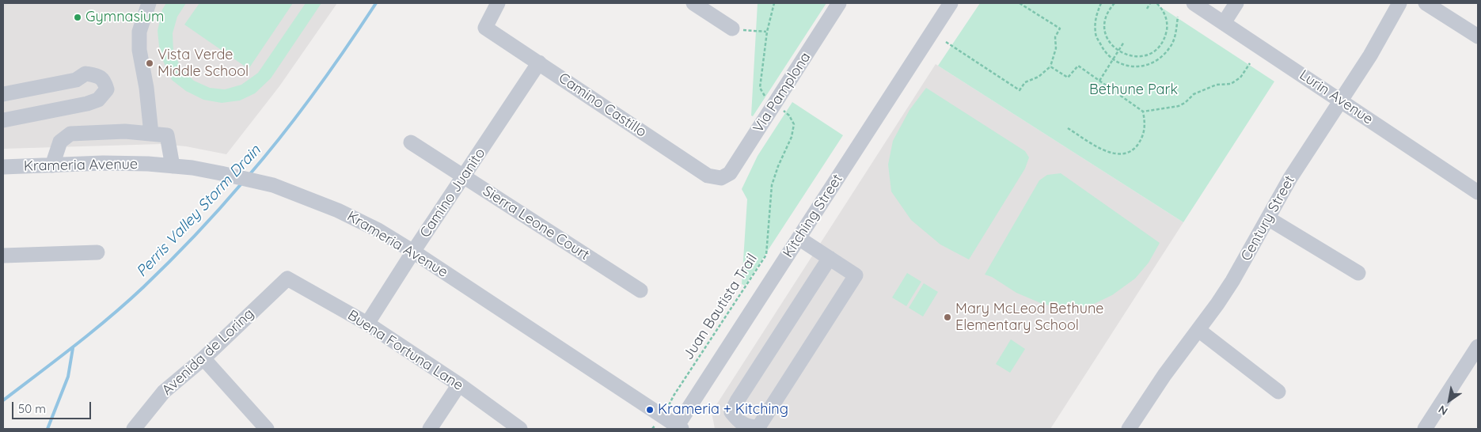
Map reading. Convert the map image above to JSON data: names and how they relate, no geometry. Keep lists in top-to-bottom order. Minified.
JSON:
{"streets":{"street":["Via Pamplona","Lurin Avenue","Camino Castillo","Krameria Avenue","Camino Juanito","Kitching Street","Century Street","Sierra Leone Court","Buena Fortuna Lane","Avenida de Loring"],"path":["Juan Bautista Trail"]},"crossings":[["Via Pamplona","Camino Castillo"],["Via Pamplona","Juan Bautista Trail"],["Lurin Avenue","Century Street"],["Camino Castillo","Camino Juanito"],["Krameria Avenue","Camino Juanito"],["Krameria Avenue","Kitching Street"],["Camino Juanito","Sierra Leone Court"],["Camino Juanito","Buena Fortuna Lane"],["Buena Fortuna Lane","Avenida de Loring"]],"water":["Perris Valley Storm Drain"],"parks":["Bethune Park"],"places":["Gymnasium","Vista Verde Middle School","Mary McLeod Bethune Elementary School","Krameria + Kitching"],"scale_bar":"50 m","north":"bottom left"}
